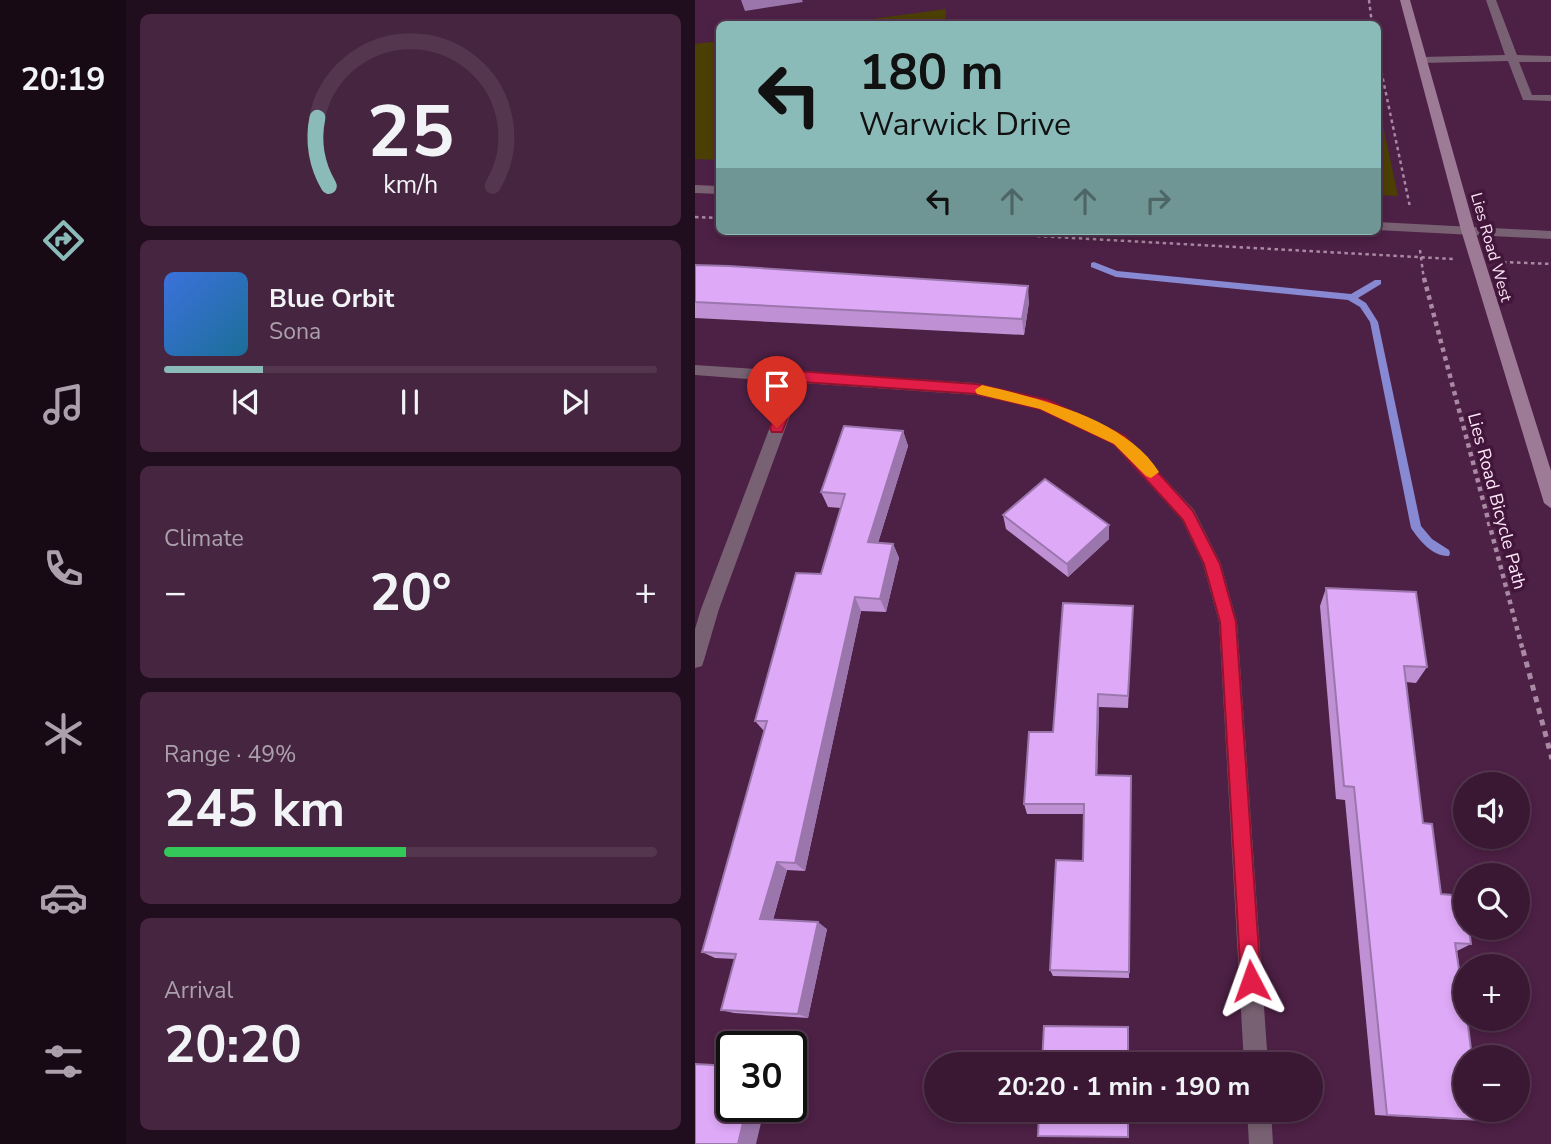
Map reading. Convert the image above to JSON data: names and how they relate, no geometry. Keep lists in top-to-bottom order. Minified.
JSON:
{"streets":{"street":["Lies Road West"],"path":["Lies Road Bicycle Path"]},"page":{"tabs":"20:19","turn":["180 m","Warwick Drive"],"song":["Blue Orbit","Sona"],"tile":["Climate",["Range · 49%","245 km"],["Arrival","20:20"]],"heat":["−","20°","+"],"map_buttons":["+","−"],"limit":"30","trip":"20:20 · 1 min · 190 m","gauge":["25","km/h"]}}
